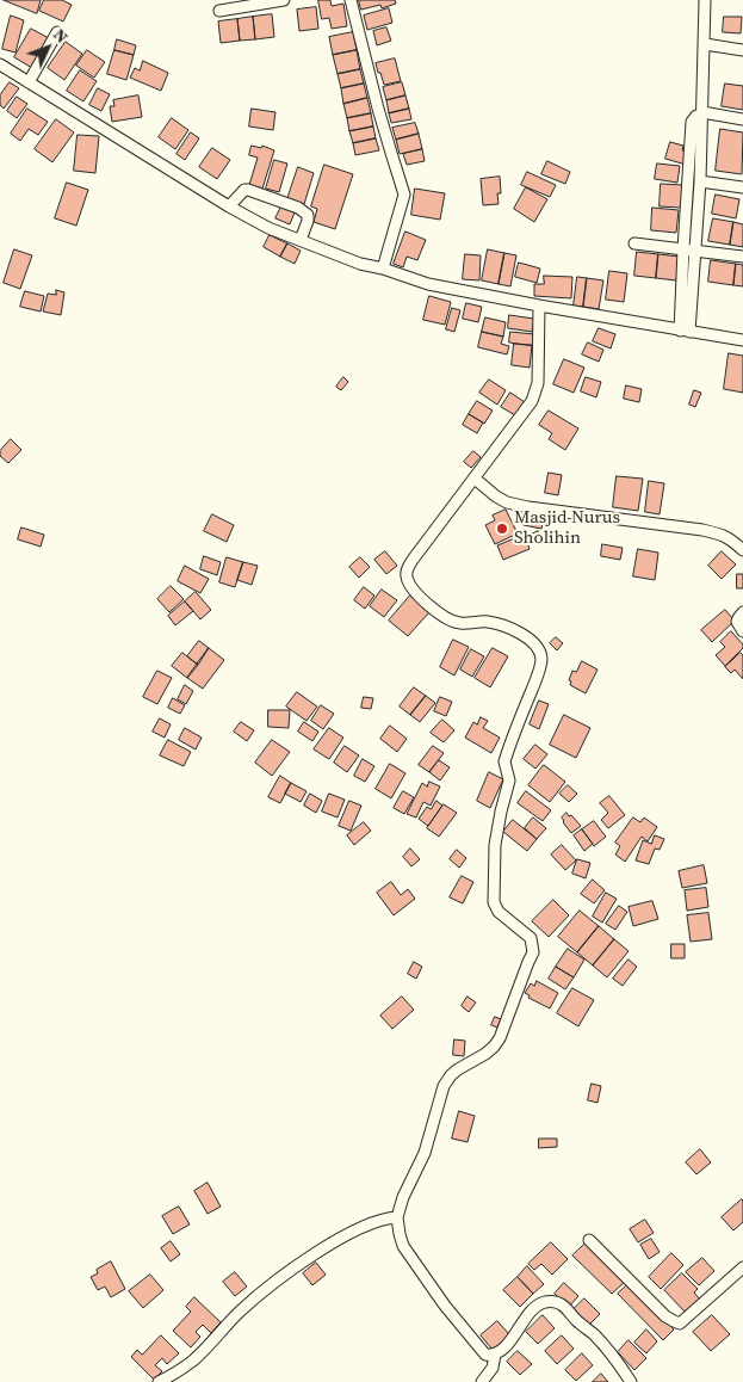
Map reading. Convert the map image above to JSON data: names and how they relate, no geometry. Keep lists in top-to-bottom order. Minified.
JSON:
{"places":["Masjid Nurus Sholihin"],"north":"top right"}
